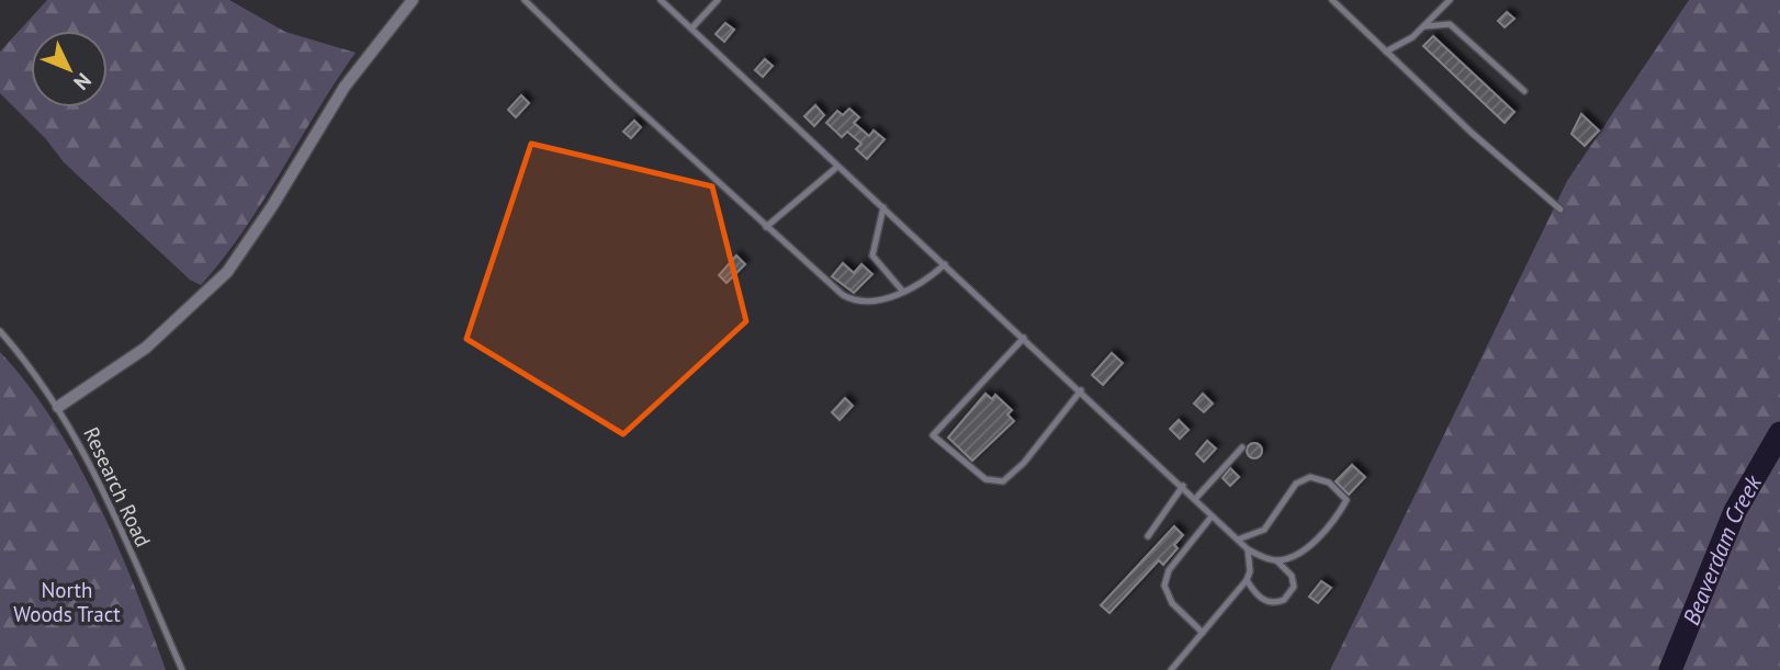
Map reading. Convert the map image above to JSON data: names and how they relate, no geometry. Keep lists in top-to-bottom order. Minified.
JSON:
{"streets":{"lane":["Research Road"]},"water":["Beaverdam Creek"],"parks":["North Woods Tract"],"north":"bottom right"}
